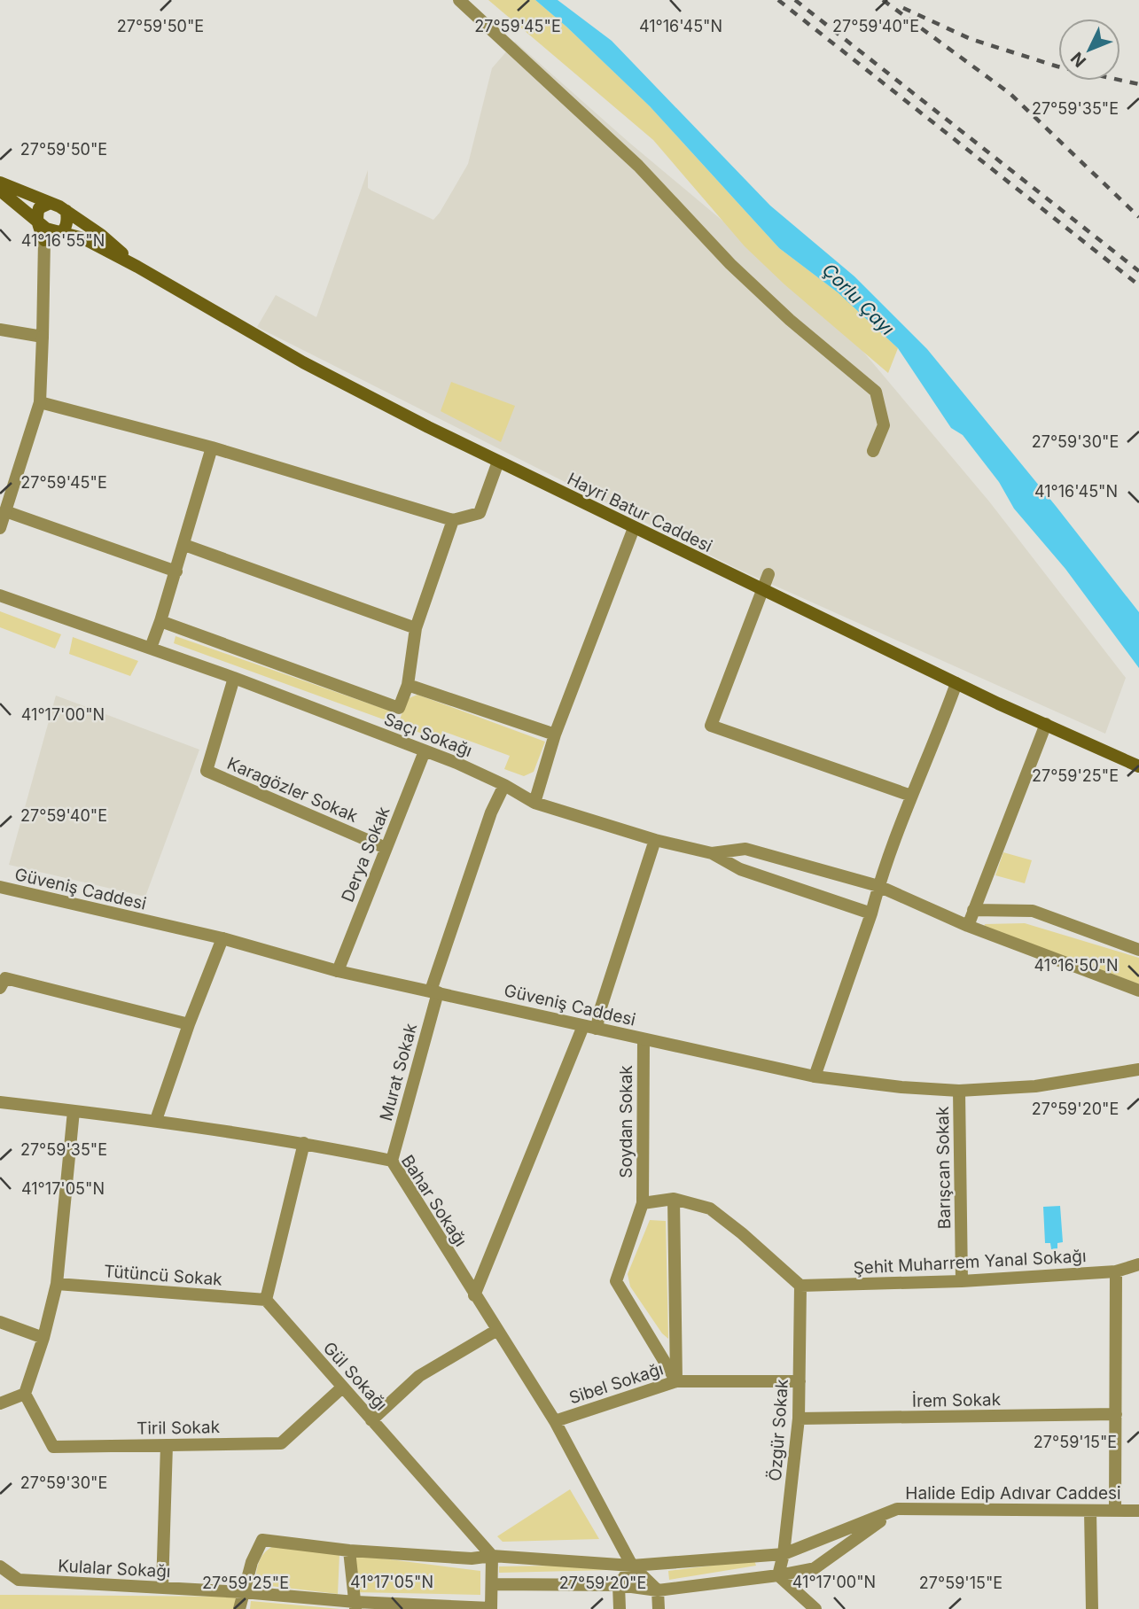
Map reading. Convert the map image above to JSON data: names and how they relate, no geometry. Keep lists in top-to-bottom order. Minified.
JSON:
{"streets":{"main road":["Hayri Batur Caddesi"],"street":["Saçı Sokağı","Karagözler Sokak","Derya Sokak","Güveniş Caddesi","Murat Sokak","Soydan Sokak","Barışcan Sokak","Bahar Sokağı","Şehit Muharrem Yanal Sokağı","Tütüncü Sokak","Gül Sokağı","Sibel Sokağı","İrem Sokak","Tiril Sokak","Özgür Sokak","Halide Edip Adıvar Caddesi","Kulalar Sokağı"]},"crossings":[["Saçı Sokağı","Karagözler Sokak"],["Saçı Sokağı","Derya Sokak"],["Saçı Sokağı","Murat Sokak"],["Karagözler Sokak","Derya Sokak"],["Derya Sokak","Güveniş Caddesi"],["Güveniş Caddesi","Murat Sokak"],["Güveniş Caddesi","Soydan Sokak"],["Güveniş Caddesi","Barışcan Sokak"],["Murat Sokak","Bahar Sokağı"],["Soydan Sokak","Sibel Sokağı"],["Barışcan Sokak","Şehit Muharrem Yanal Sokağı"],["Bahar Sokağı","Sibel Sokağı"],["Bahar Sokağı","Halide Edip Adıvar Caddesi"],["Şehit Muharrem Yanal Sokağı","Özgür Sokak"],["Tütüncü Sokak","Gül Sokağı"],["Gül Sokağı","Tiril Sokak"],["Gül Sokağı","Halide Edip Adıvar Caddesi"],["Sibel Sokağı","Özgür Sokak"],["İrem Sokak","Özgür Sokak"],["Özgür Sokak","Halide Edip Adıvar Caddesi"],["Halide Edip Adıvar Caddesi","Kulalar Sokağı"]],"water":["Çorlu Çayı"],"north":"bottom left","coordinates":["27°59'50\"E","27°59'45\"E","27°59'40\"E","41°16'45\"N","27°59'35\"E","41°16'55\"N","27°59'30\"E","41°17'00\"N","27°59'25\"E","41°16'50\"N","27°59'20\"E","41°17'05\"N","27°59'15\"E"]}
